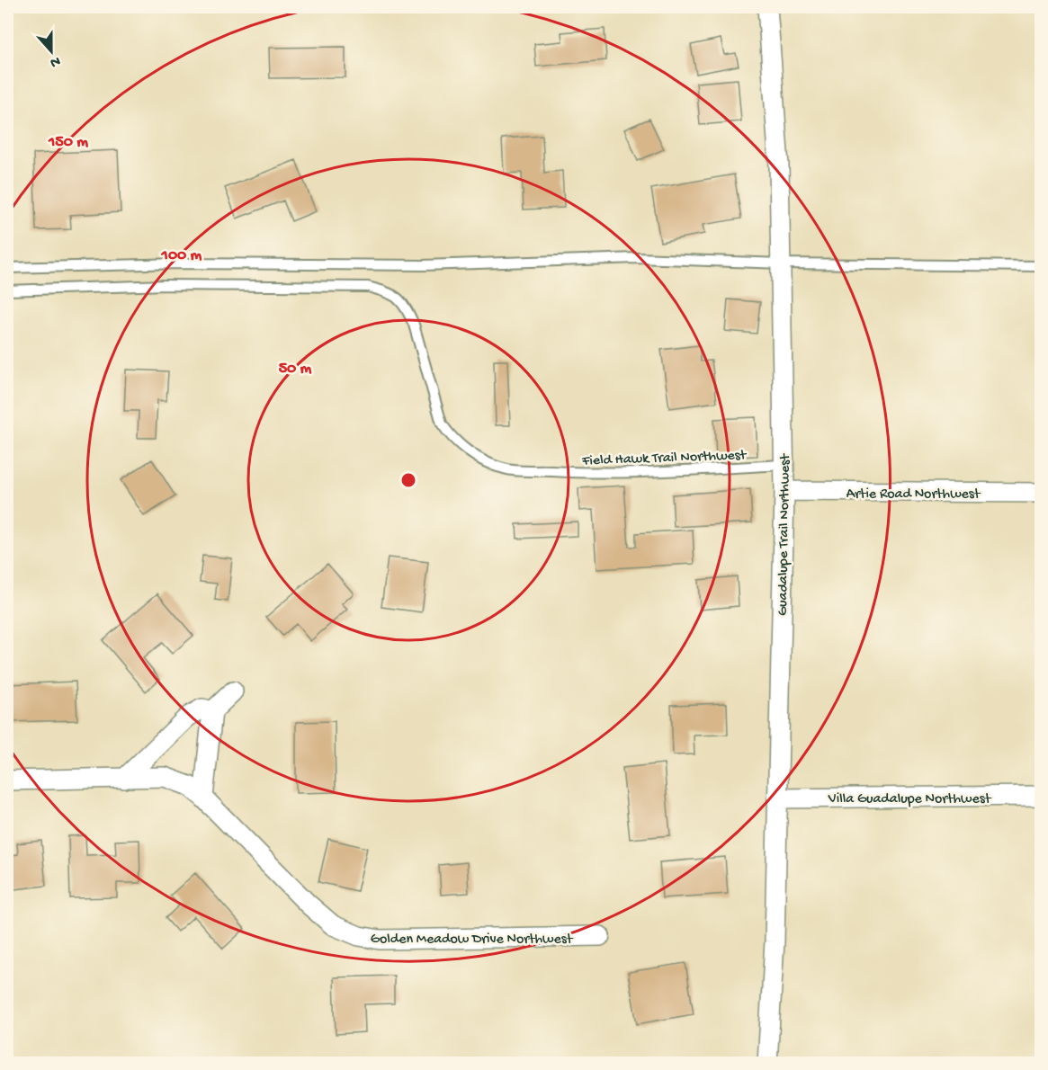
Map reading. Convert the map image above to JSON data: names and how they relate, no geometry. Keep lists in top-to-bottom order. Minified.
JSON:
{"streets":{"street":["Artie Road Northwest","Guadalupe Trail Northwest","Villa Guadalupe Northwest","Golden Meadow Drive Northwest"],"lane":["Field Hawk Trail Northwest"]},"crossings":[["Field Hawk Trail Northwest","Guadalupe Trail Northwest"],["Artie Road Northwest","Guadalupe Trail Northwest"],["Guadalupe Trail Northwest","Villa Guadalupe Northwest"]],"north":"bottom","rings":["150 m","100 m","50 m"]}
